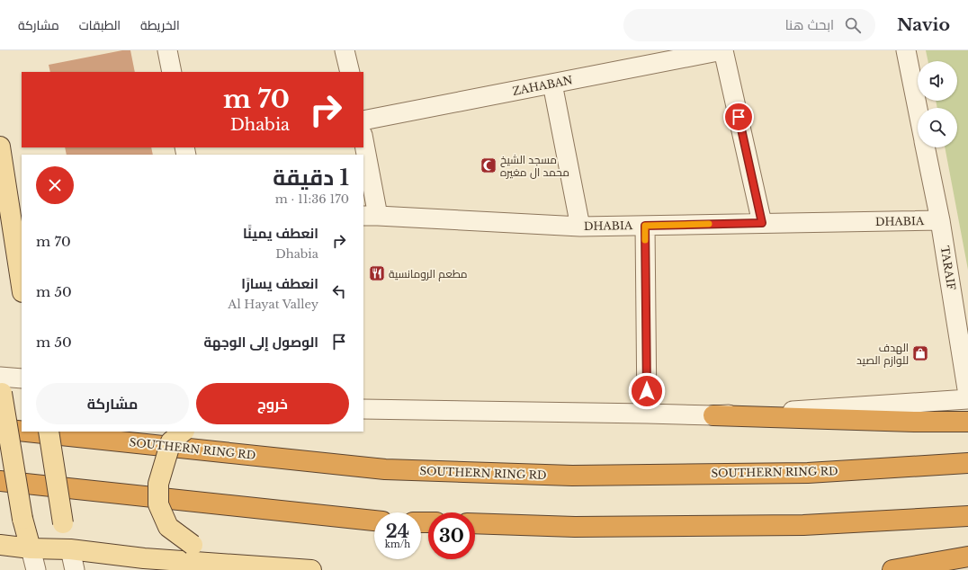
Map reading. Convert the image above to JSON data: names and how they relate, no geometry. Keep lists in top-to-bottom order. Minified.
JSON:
{"streets":{"highway":["SOUTHERN RING RD"],"street":["ZAHABAN","DHABIA","TARAIF"]},"crossings":[["DHABIA","TARAIF"]],"places":{"mosque":["مسجد الشيخ محمد ال مغيره"],"restaurant":["مطعم الرومانسية"],"shop":["الهدف للوازم الصيد"]},"page":{"header":"Navio","search":"ابحث هنا","nav":["الخريطة","الطبقات","مشاركة"],"turn":["70 m","Dhabia"],"heading":["1 دقيقة","170 m · 11:36"],"list":[{"name":"انعطف يمينًا","note":"Dhabia","value":"70 m"},{"name":"انعطف يسارًا","note":"Al Hayat Valley","value":"50 m"},{"name":"الوصول إلى الوجهة","value":"50 m"}],"buttons":["خروج","مشاركة"],"speed":"24 km/h","limit":"30"}}
